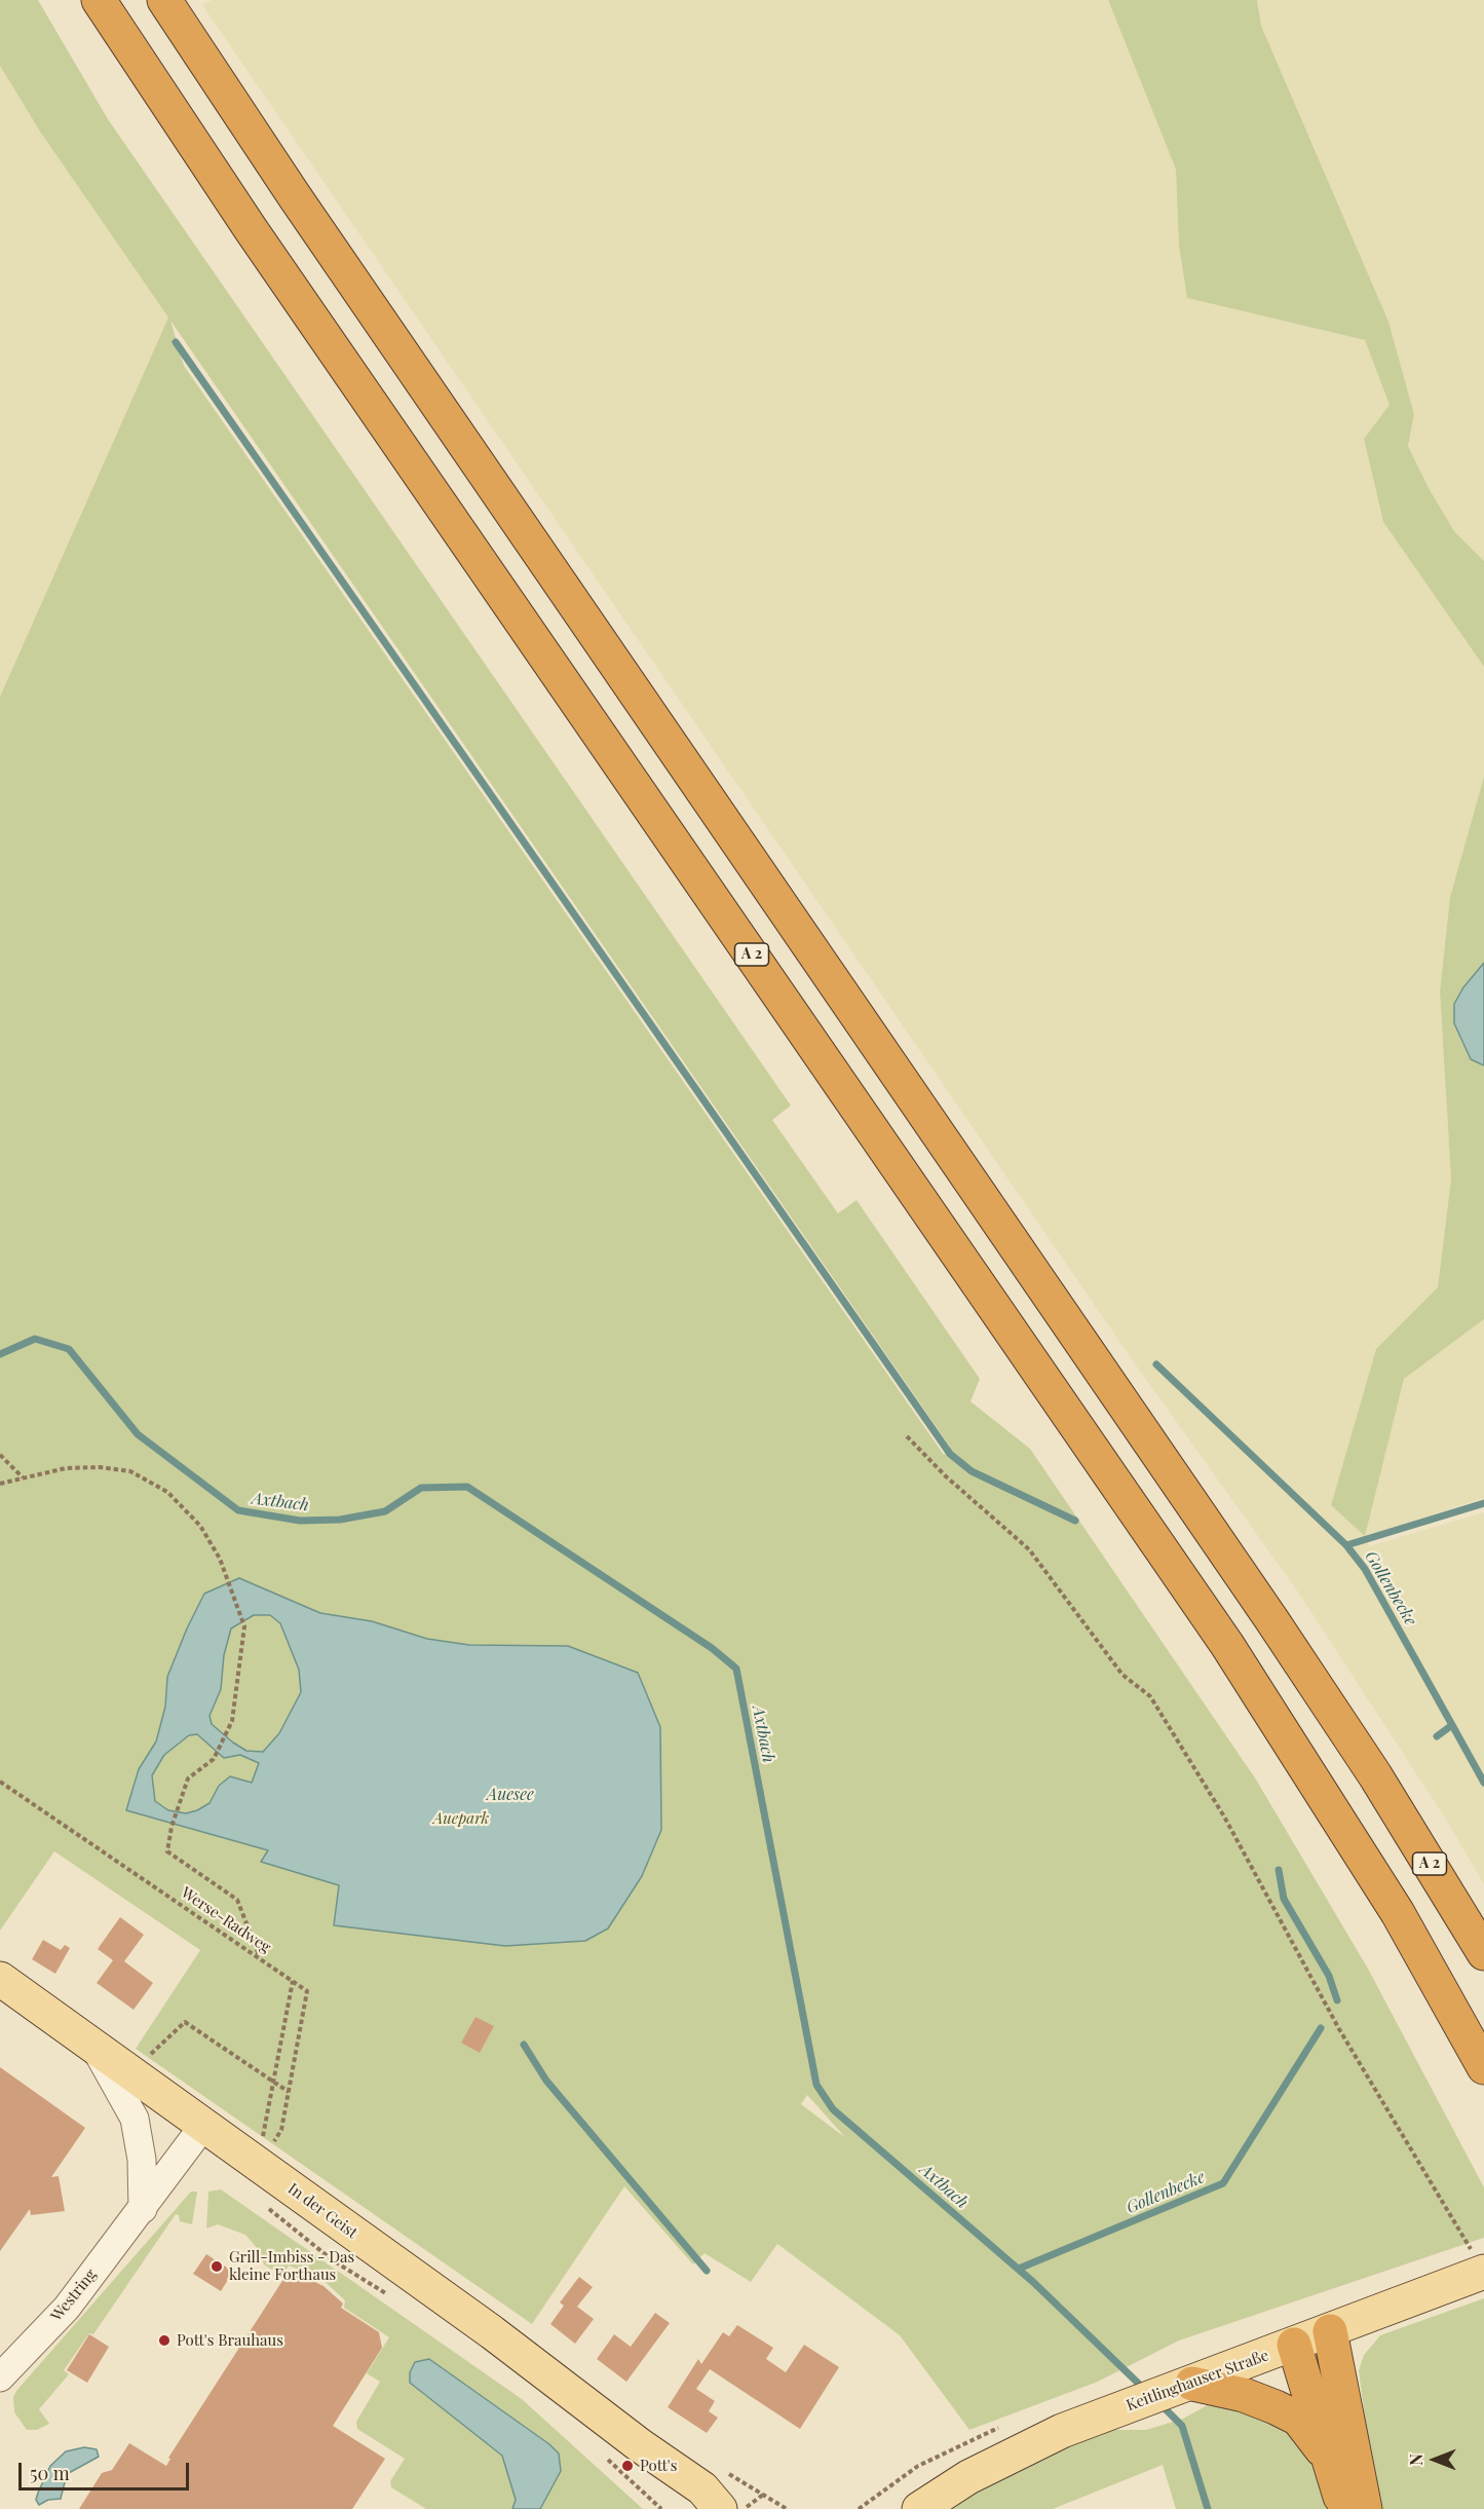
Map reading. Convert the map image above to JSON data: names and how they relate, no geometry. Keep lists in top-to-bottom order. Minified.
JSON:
{"streets":{"highway":["A 2"],"main road":["In der Geist","Keitlinghauser Straße"],"street":["Westring"],"path":["Werse-Radweg"]},"crossings":[["In der Geist","Westring"]],"water":["Axtbach","Gollenbecke","Auesee"],"parks":["Auepark"],"places":["Grill-Imbiss - Das kleine Forthaus","Pott's Brauhaus","Pott's"],"scale_bar":"50 m","north":"left"}
